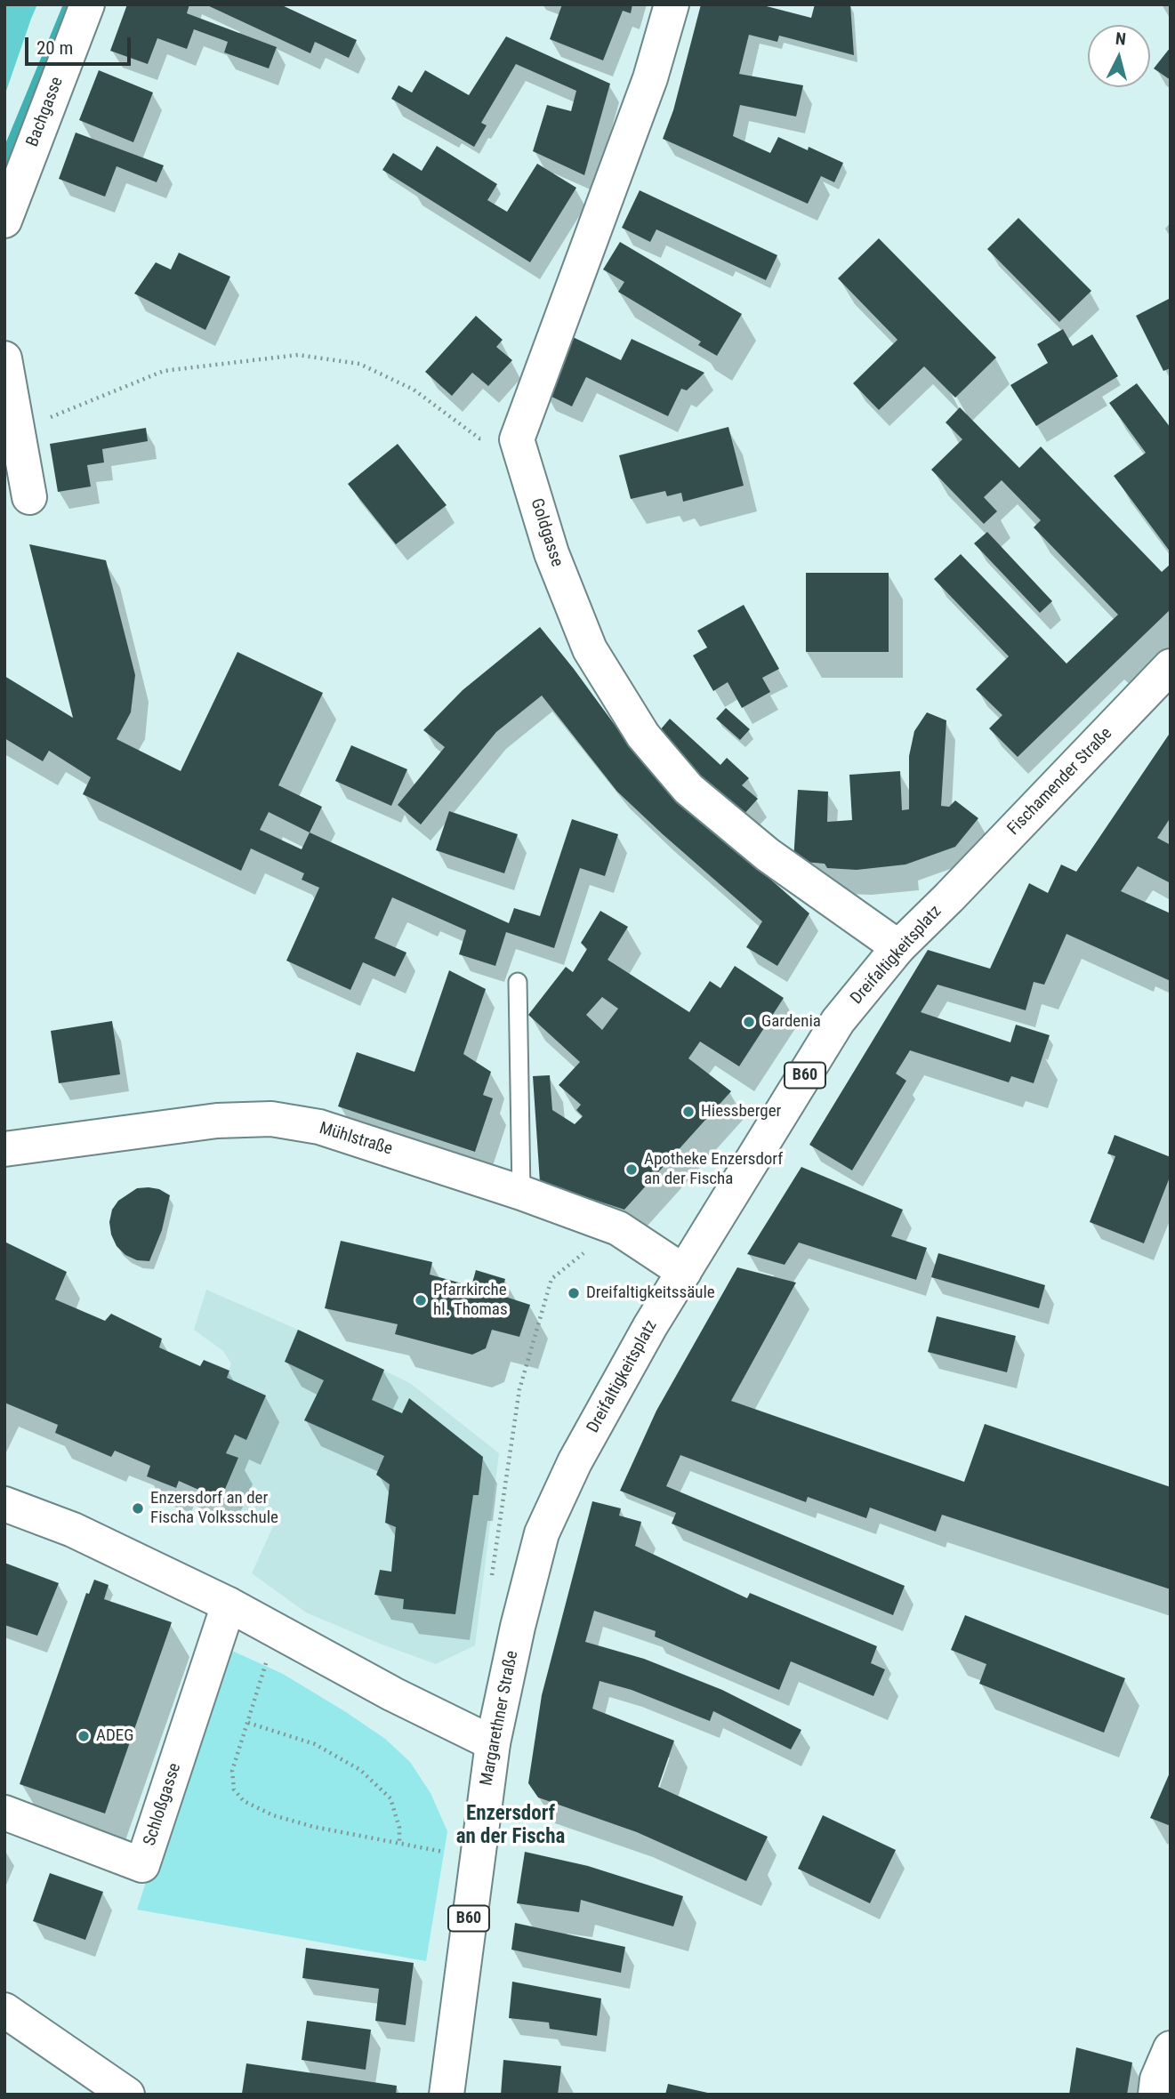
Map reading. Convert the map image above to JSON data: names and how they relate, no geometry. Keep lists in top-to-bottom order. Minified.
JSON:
{"streets":{"street":["Bachgasse","Goldgasse","Fischamender Straße","Dreifaltigkeitsplatz","B60","Mühlstraße","Margarethner Straße","Schloßgasse"]},"crossings":[["Goldgasse","Dreifaltigkeitsplatz"],["Fischamender Straße","Dreifaltigkeitsplatz"],["Dreifaltigkeitsplatz","Mühlstraße"],["Dreifaltigkeitsplatz","Margarethner Straße"]],"districts":["Enzersdorf an der Fischa"],"places":["Gardenia","Hiessberger","Apotheke Enzersdorf an der Fischa","Dreifaltigkeitssäule","Pfarrkirche hl. Thomas","Enzersdorf an der Fischa Volksschule","ADEG"],"scale_bar":"20 m","north":"top"}
